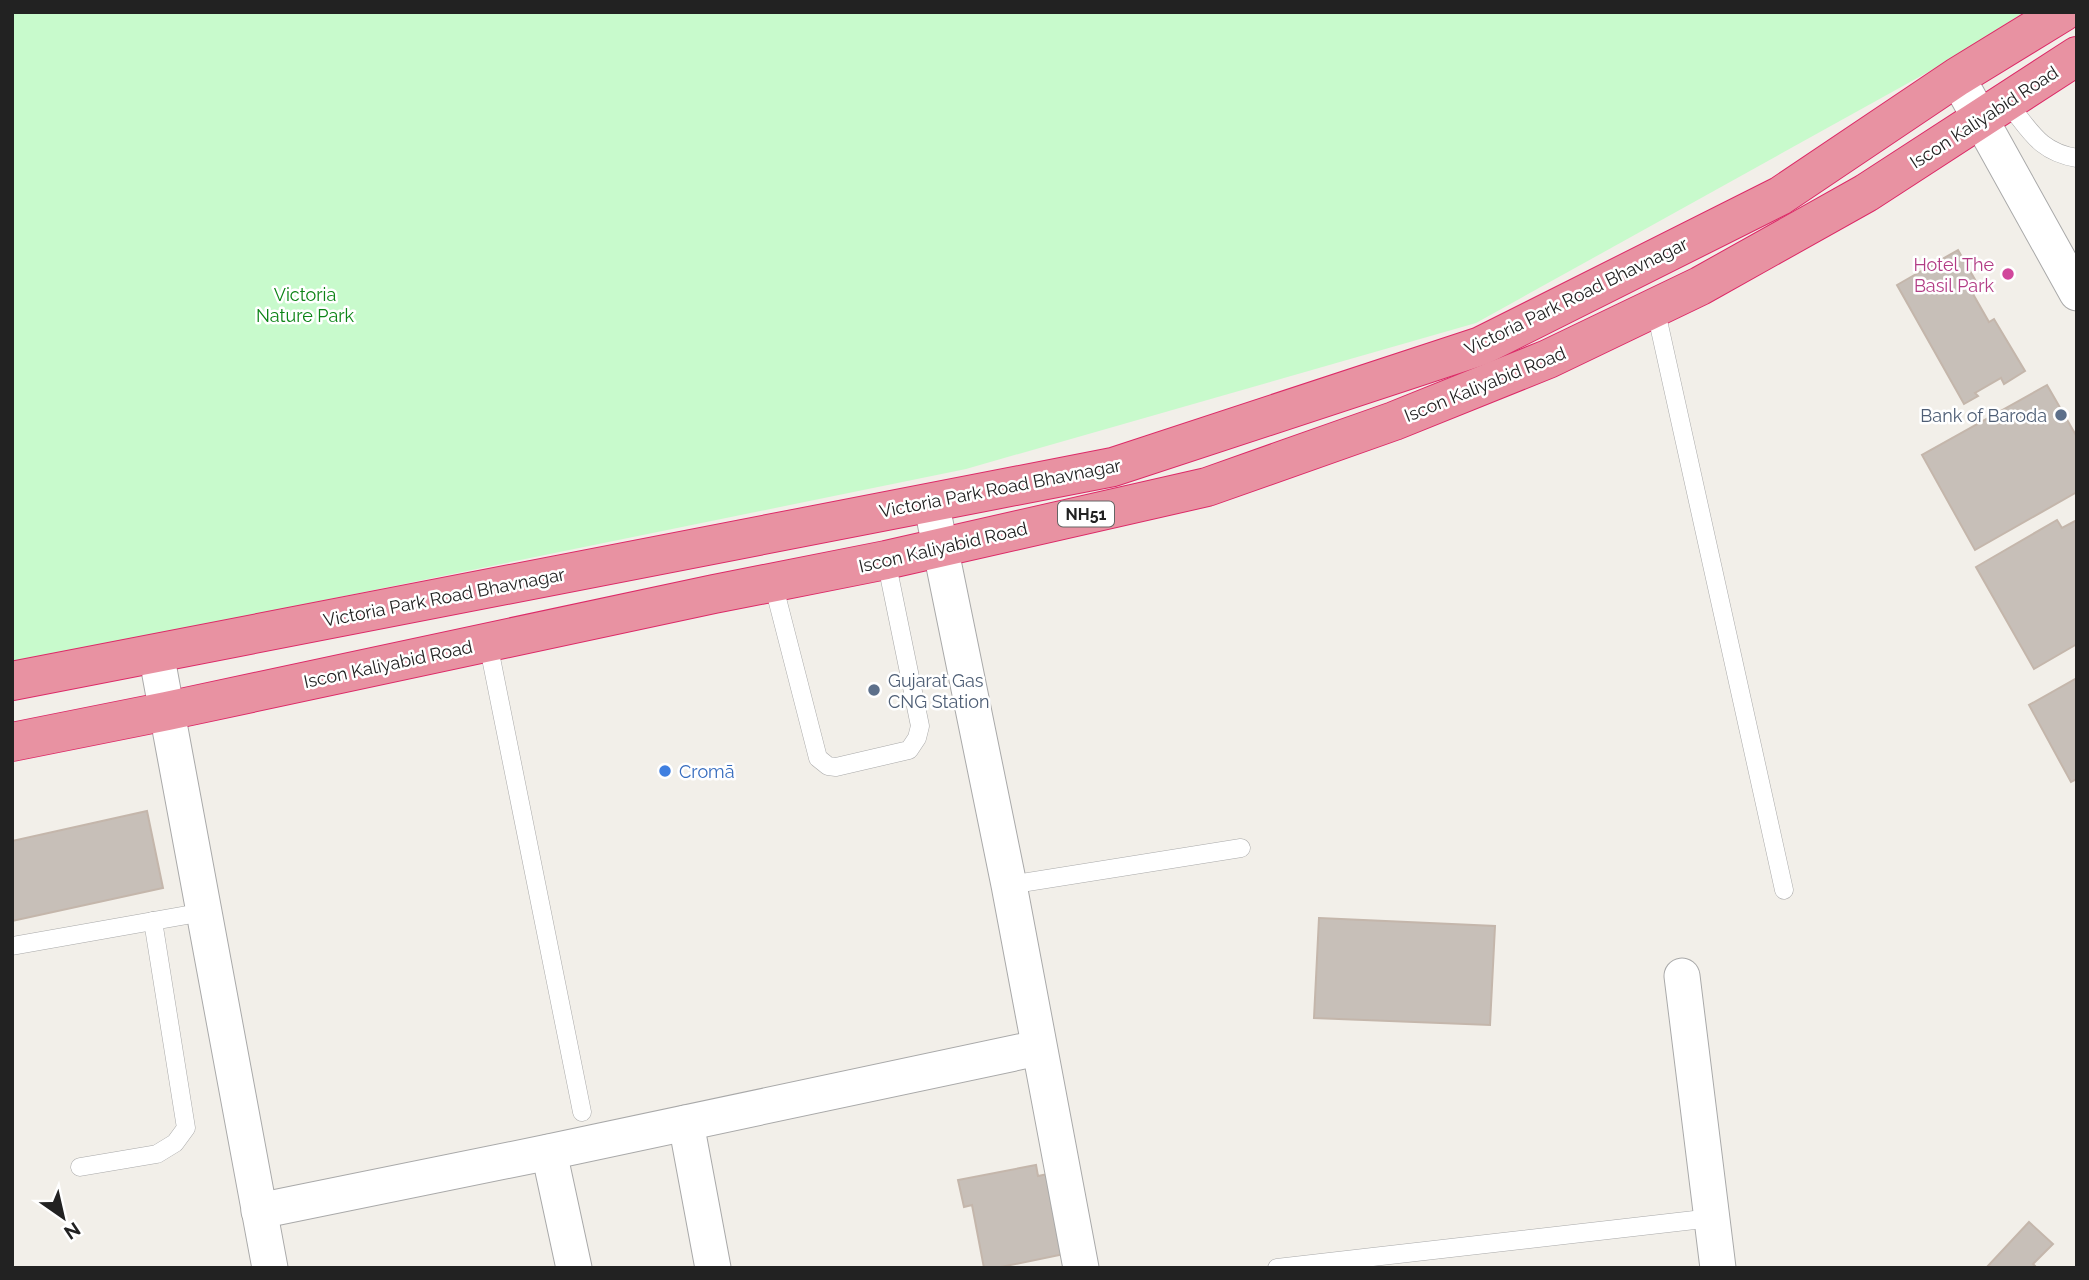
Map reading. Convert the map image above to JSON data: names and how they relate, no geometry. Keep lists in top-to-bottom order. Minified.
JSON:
{"streets":{"highway":["Iscon Kaliyabid Road","Victoria Park Road Bhavnagar","NH51"]},"parks":["Victoria Nature Park"],"places":["Hotel The Basil Park","Bank of Baroda","Gujarat Gas CNG Station","Cromā"],"north":"bottom right"}
